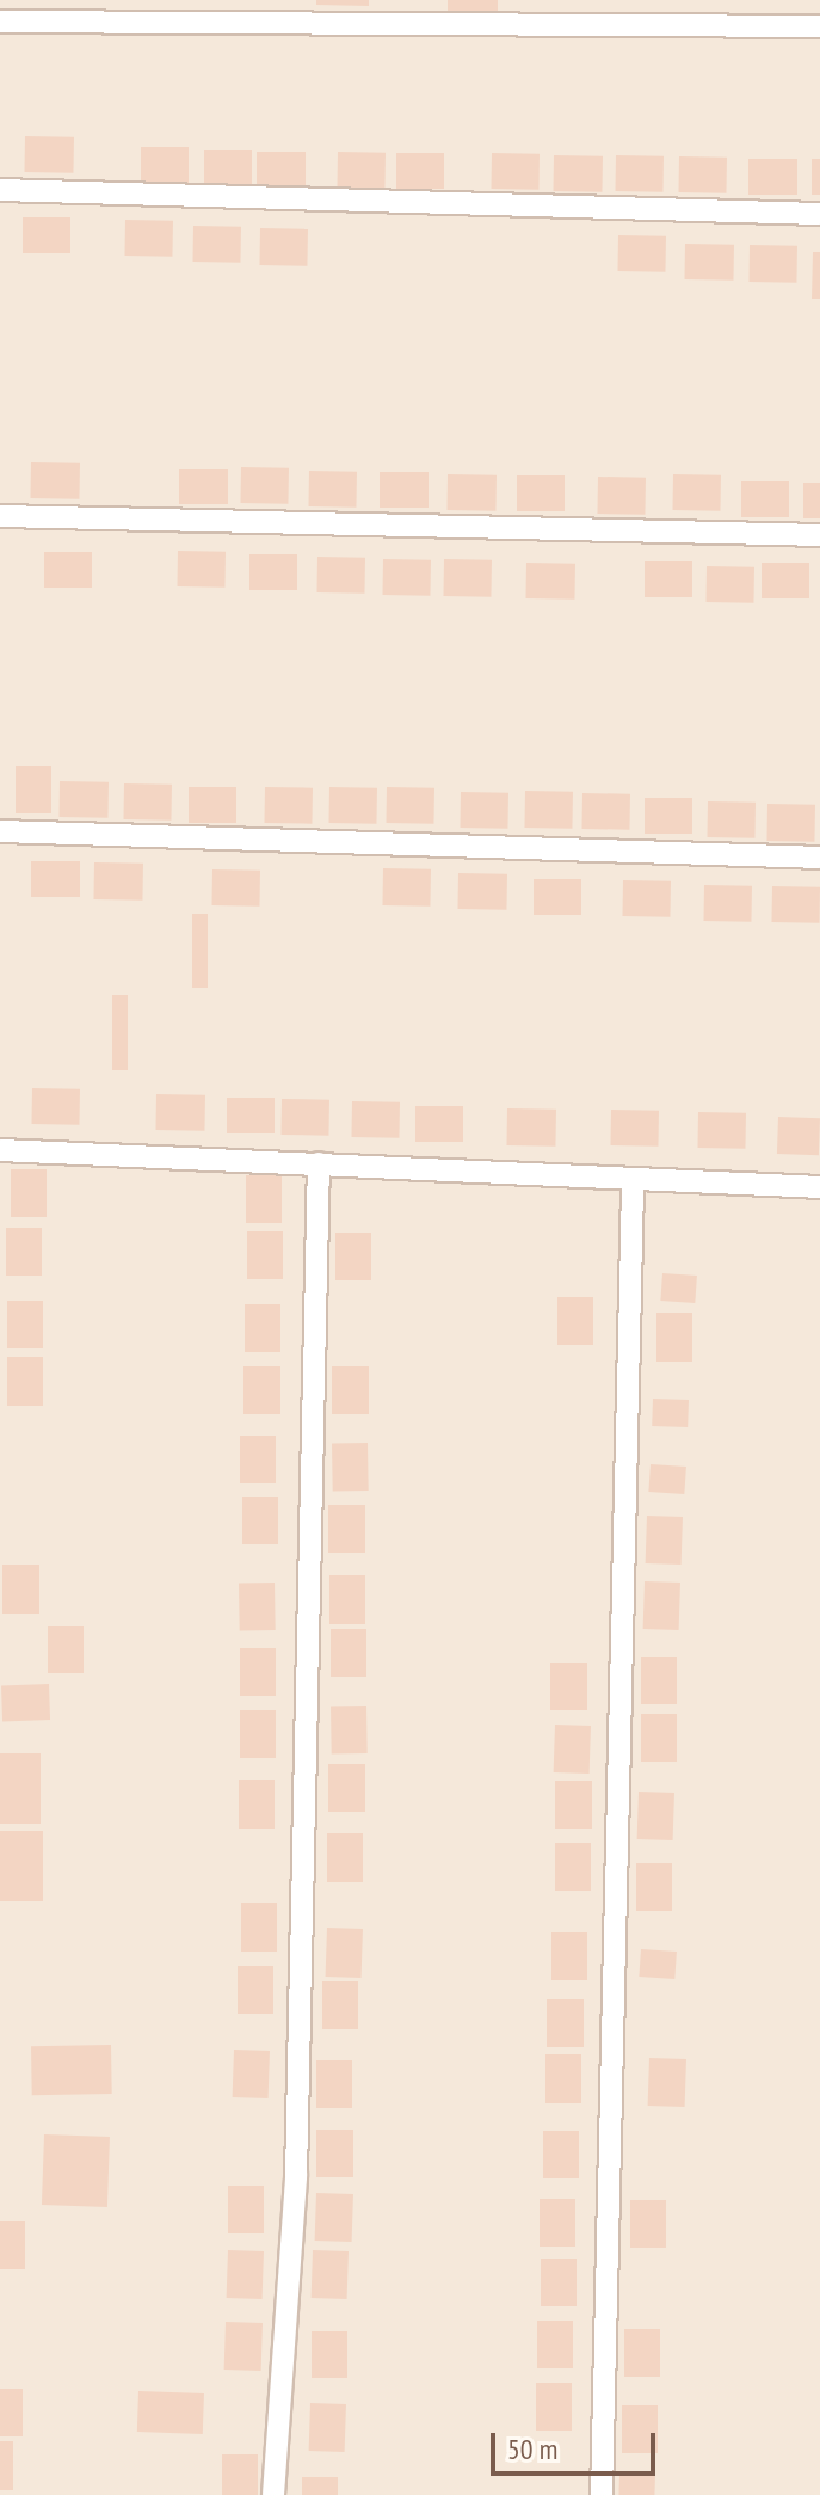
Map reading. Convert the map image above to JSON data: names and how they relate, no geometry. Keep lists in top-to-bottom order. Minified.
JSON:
{"scale_bar":"50 m"}
